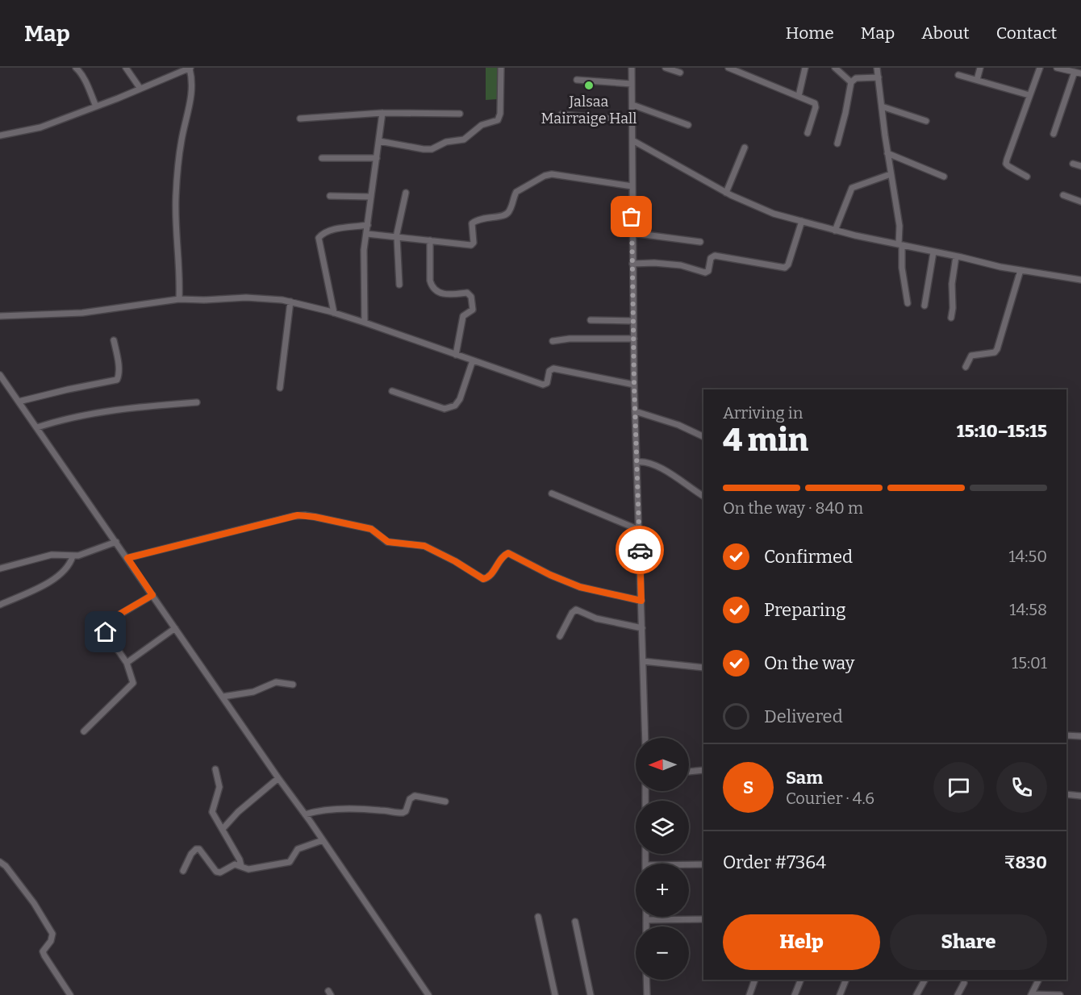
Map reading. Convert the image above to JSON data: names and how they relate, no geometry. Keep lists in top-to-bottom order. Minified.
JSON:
{"places":["Jalsaa Mairraige Hall"],"north":"left","page":{"header":"Map","nav":["Home","Map","About","Contact"],"heading":["4 min","Arriving in","15:10–15:15"],"panel":["Sam","Courier · 4.6","Order #7364","₹830"],"bar":"On the way · 840 m","list":[["Confirmed","14:50"],["Preparing","14:58"],["On the way","15:01"],"Delivered"],"map_buttons":["+","−"],"round":"S","buttons":["Help","Share"]}}
